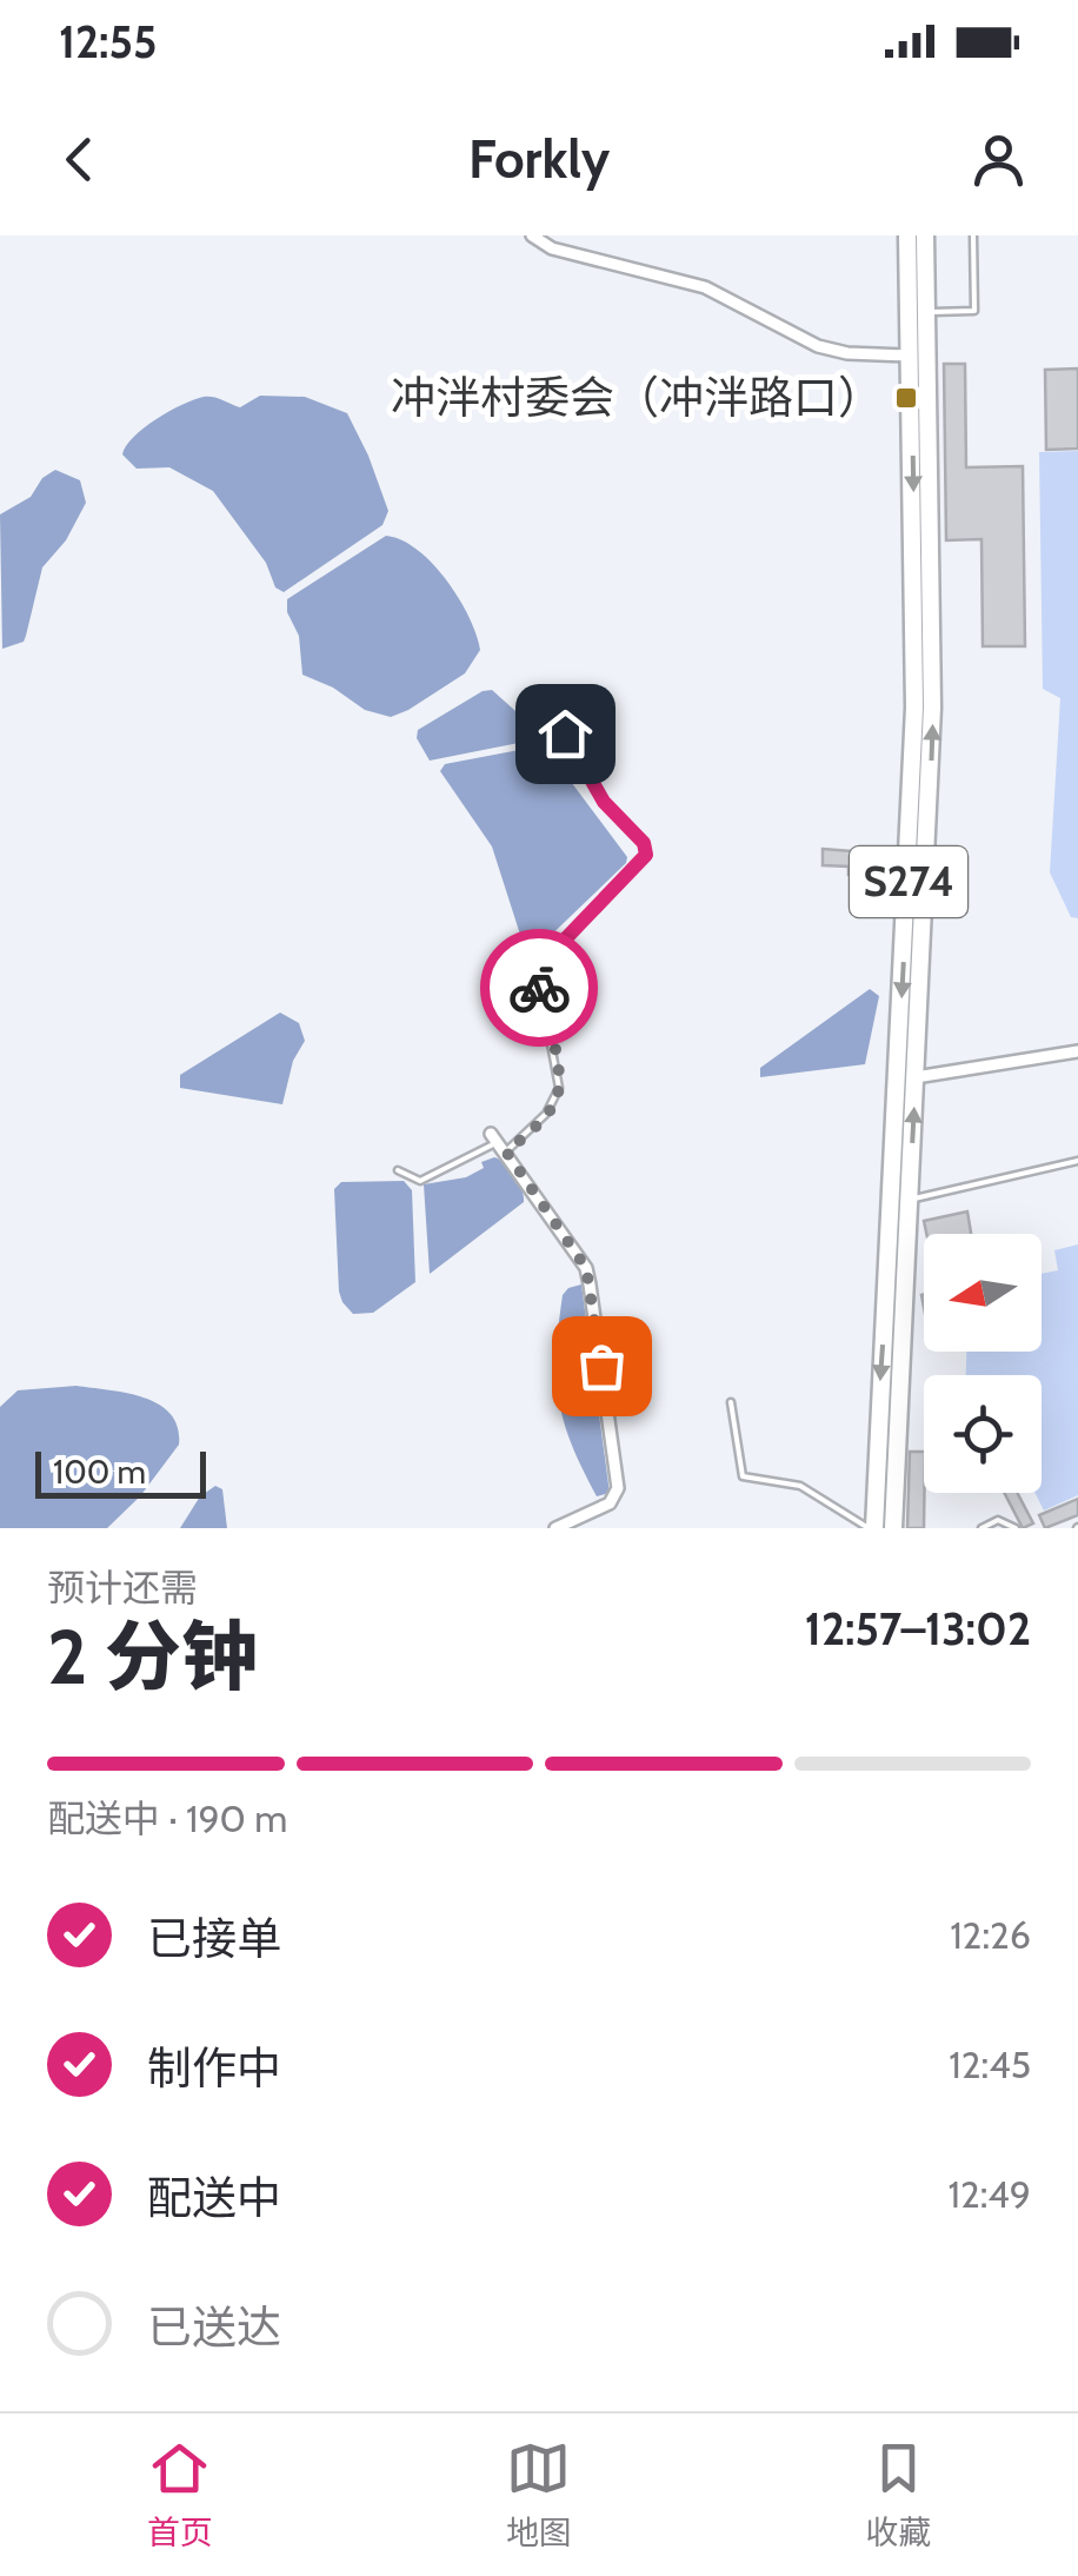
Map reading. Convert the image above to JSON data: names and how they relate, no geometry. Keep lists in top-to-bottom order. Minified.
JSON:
{"streets":{"main road":["S274"]},"places":{"transit":["冲泮村委会（冲泮路口）"]},"scale_bar":"100 m","north":"left","page":{"status":"12:55","header":"Forkly","scale":"100 m","heading":["2 分钟","预计还需","12:57–13:02"],"bar":"配送中 · 190 m","list":[["已接单","12:26"],["制作中","12:45"],["配送中","12:49"],"已送达"],"tabs":["首页","地图","收藏"]}}
